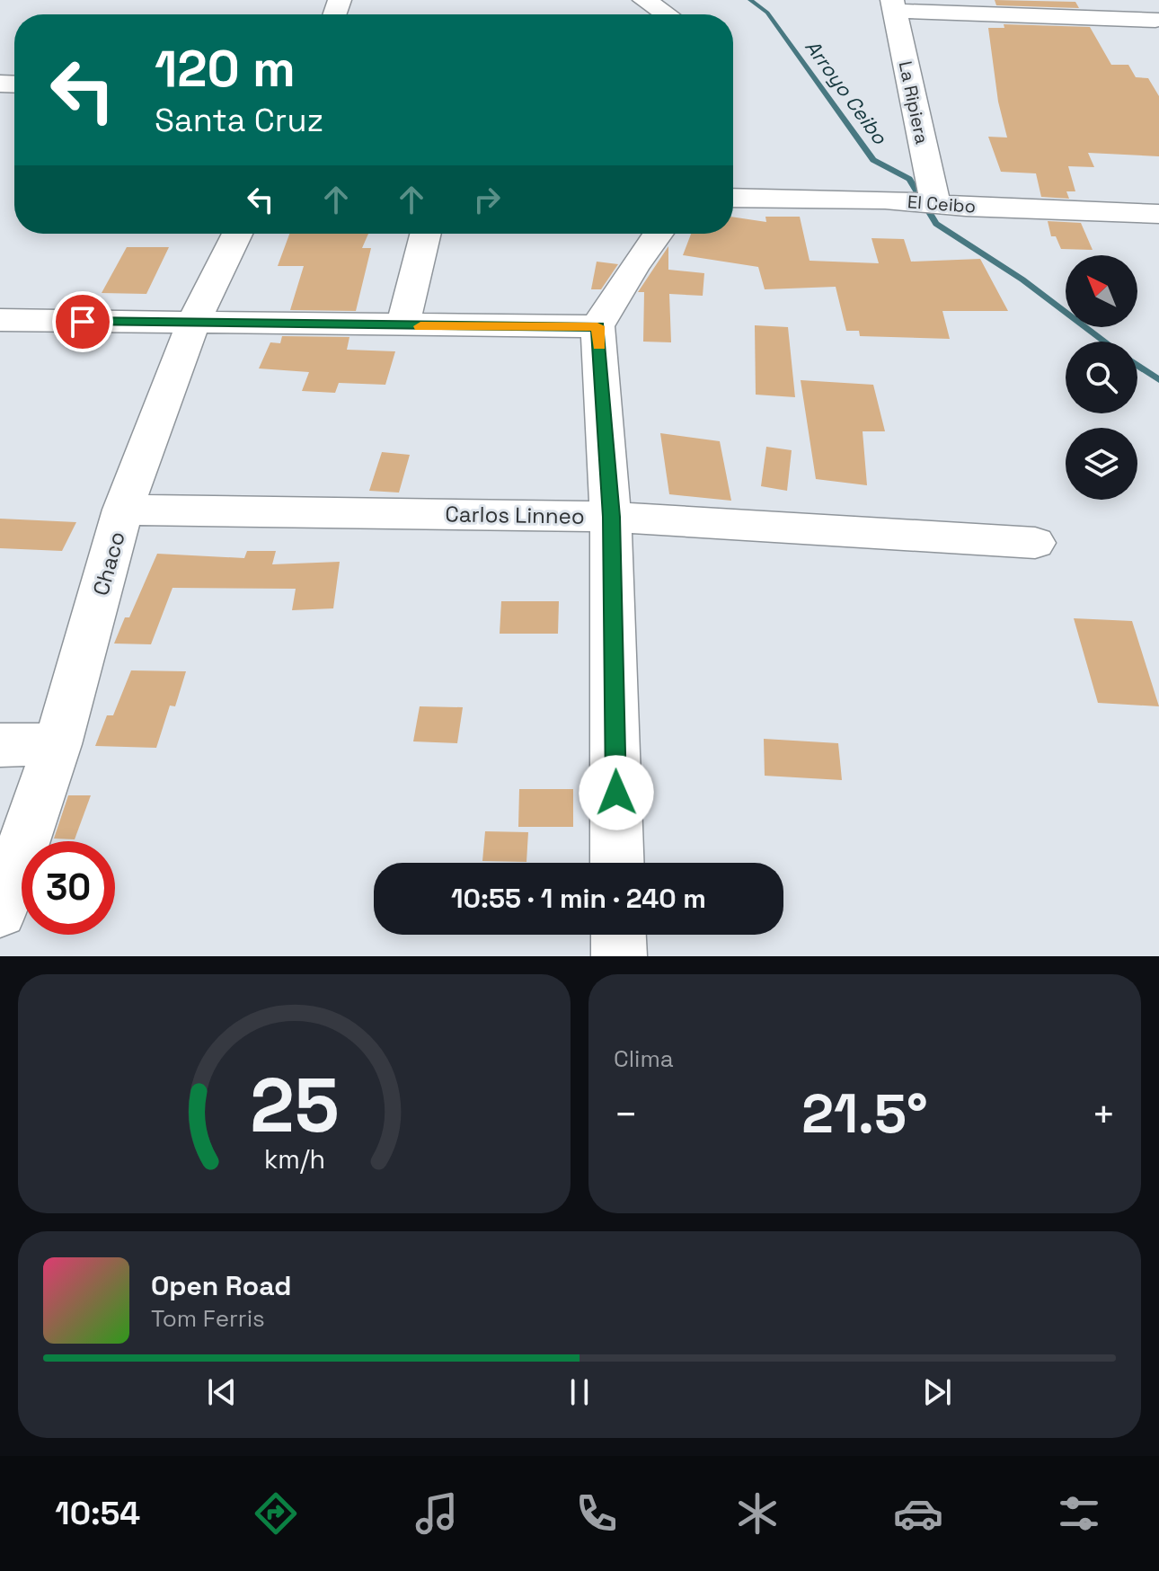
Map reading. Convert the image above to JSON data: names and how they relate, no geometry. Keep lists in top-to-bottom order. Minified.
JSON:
{"streets":{"street":["La Ripiera","El Ceibo","Carlos Linneo","Chaco"]},"crossings":[["La Ripiera","El Ceibo"],["Carlos Linneo","Chaco"]],"water":["Arroyo Ceibo"],"north":"top left","page":{"turn":["120 m","Santa Cruz"],"limit":"30","trip":"10:55 · 1 min · 240 m","tile":"Clima","heat":["−","21.5°","+"],"song":["Open Road","Tom Ferris"],"tabs":"10:54","gauge":["25","km/h"]}}
